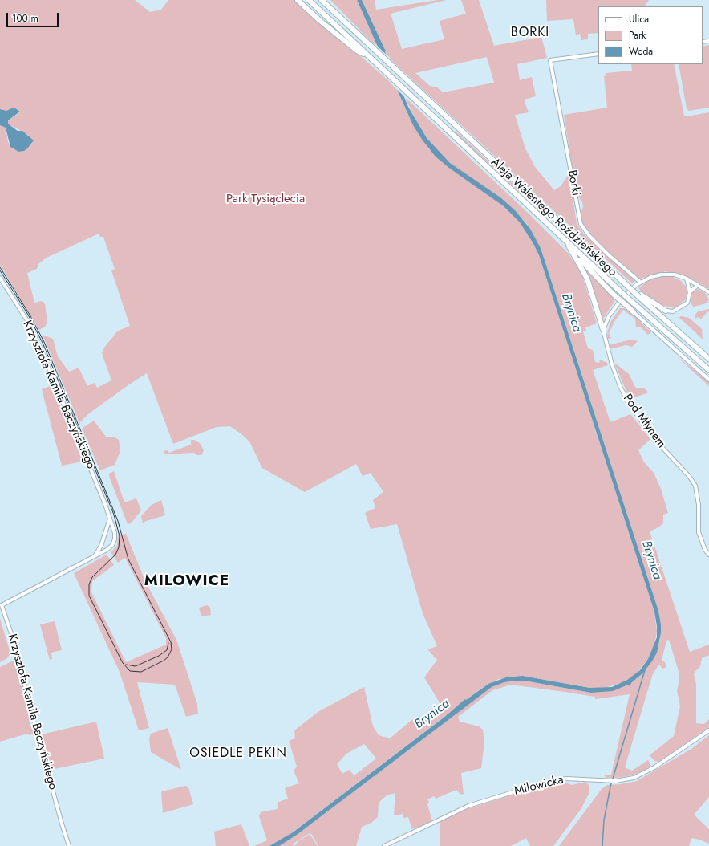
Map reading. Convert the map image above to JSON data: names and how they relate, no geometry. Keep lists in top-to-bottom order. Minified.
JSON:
{"streets":{"highway":["Aleja Walentego Roździeńskiego"],"street":["Borki","Krzysztofa Kamila Baczyńskiego","Pod Młynem","Milowicka"]},"districts":["BORKI","MILOWICE","OSIEDLE PEKIN"],"water":["Brynica"],"parks":["Park Tysiąclecia"],"legend":["Ulica","Park","Woda"],"scale_bar":"100 m"}
